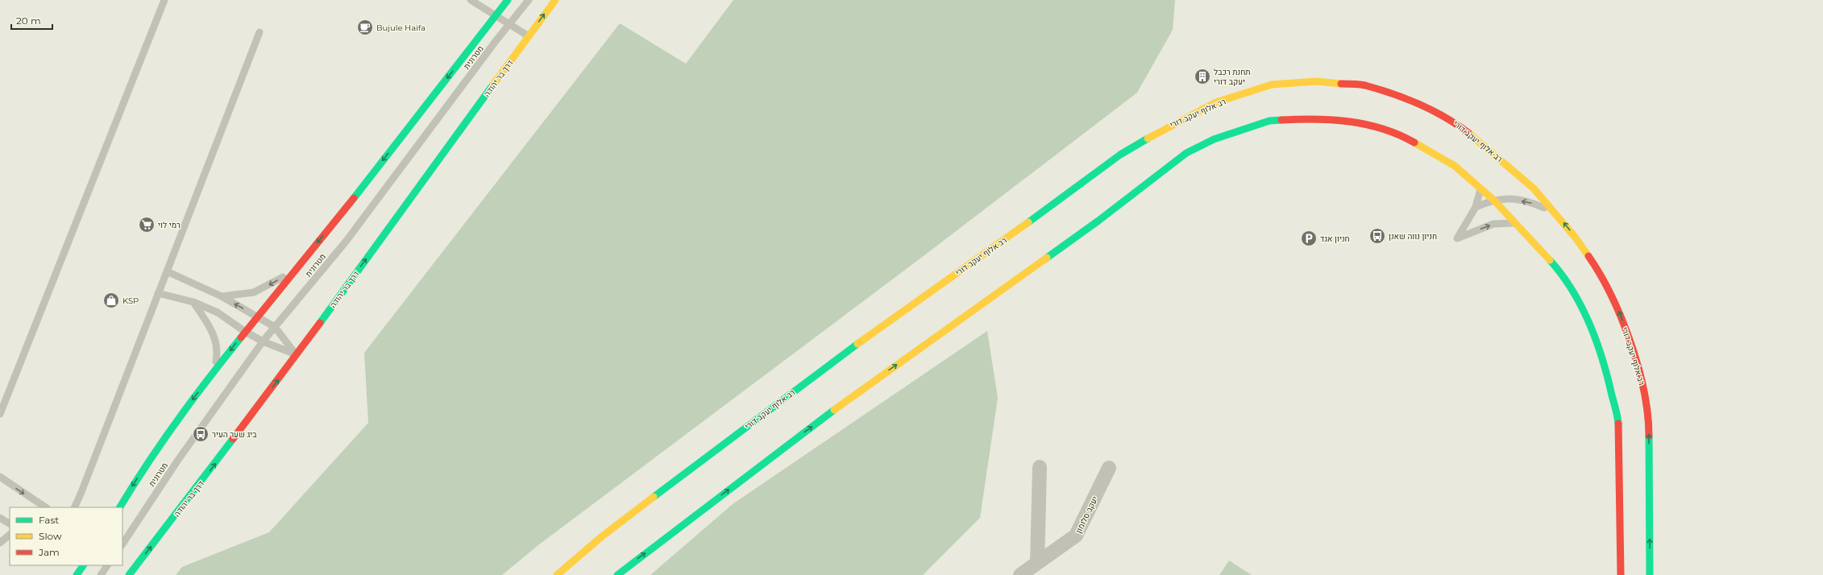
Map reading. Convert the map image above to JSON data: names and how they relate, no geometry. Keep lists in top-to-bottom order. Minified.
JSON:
{"streets":{"main road":["דרך בר יהודה","רב אלוף יעקב דורי"],"street":["יעקב סלומון"],"lane":["מטרונית"]},"places":{"cafe":["Bujule Haifa"],"building":["תחנת רכבל יעקב דורי"],"supermarket":["רמי לוי"],"bus stop":["חניון נווה שאנן","ביג שער העיר"],"parking":["חניון אגד"],"shop":["KSP"]},"legend":["Fast","Slow","Jam"],"scale_bar":"20 m"}
